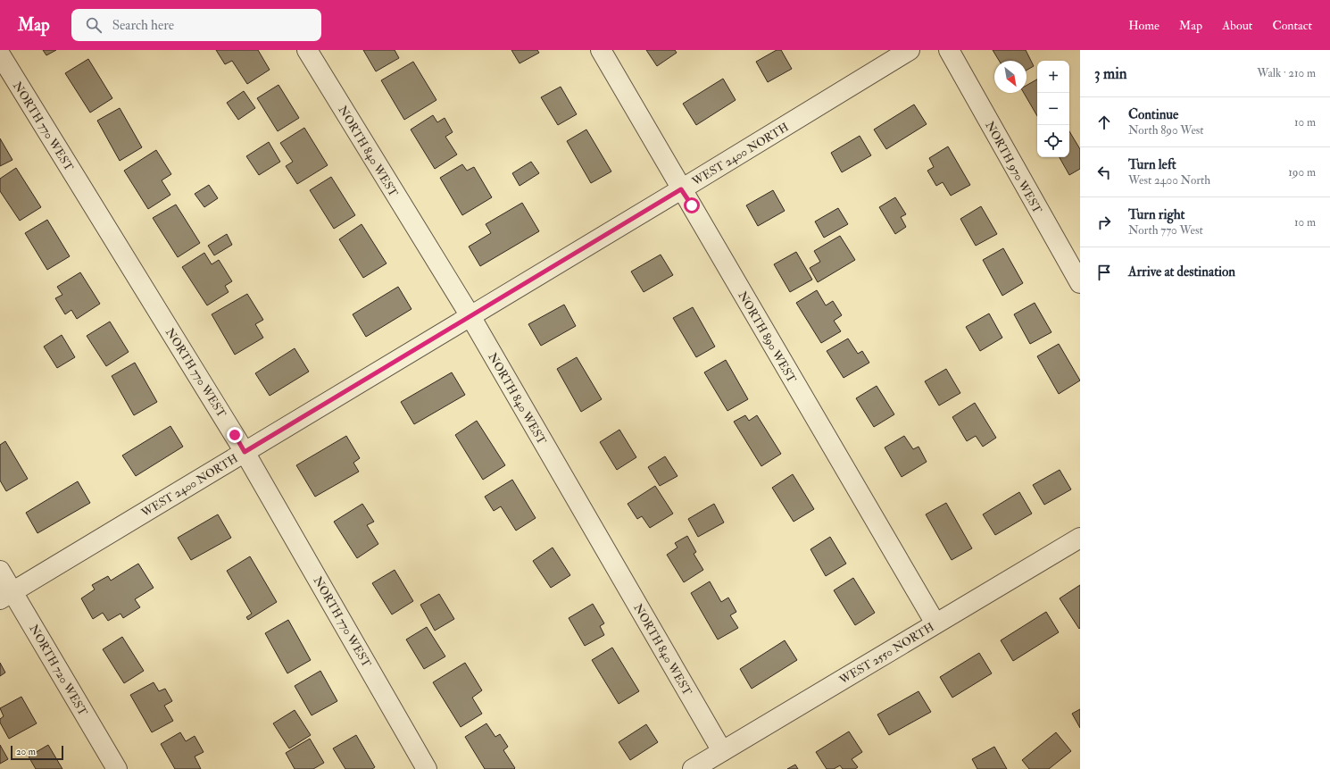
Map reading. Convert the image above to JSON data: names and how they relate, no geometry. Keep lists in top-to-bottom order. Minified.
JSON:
{"streets":{"street":["NORTH 770 WEST","NORTH 840 WEST","WEST 2400 NORTH","NORTH 970 WEST","NORTH 890 WEST","WEST 2550 NORTH","NORTH 720 WEST"]},"crossings":[["NORTH 770 WEST","WEST 2400 NORTH"],["NORTH 840 WEST","WEST 2400 NORTH"],["NORTH 840 WEST","WEST 2550 NORTH"],["WEST 2400 NORTH","NORTH 890 WEST"],["WEST 2400 NORTH","NORTH 720 WEST"],["NORTH 890 WEST","WEST 2550 NORTH"]],"scale_bar":"20 m","north":"bottom right","page":{"header":"Map","search":"Search here","nav":["Home","Map","About","Contact"],"heading":["3 min","Walk · 210 m"],"map_buttons":["+","−"],"list":[["Continue","North 890 West","10 m"],["Turn left","West 2400 North","190 m"],["Turn right","North 770 West","10 m"],"Arrive at destination"],"scale":"20 m"}}
